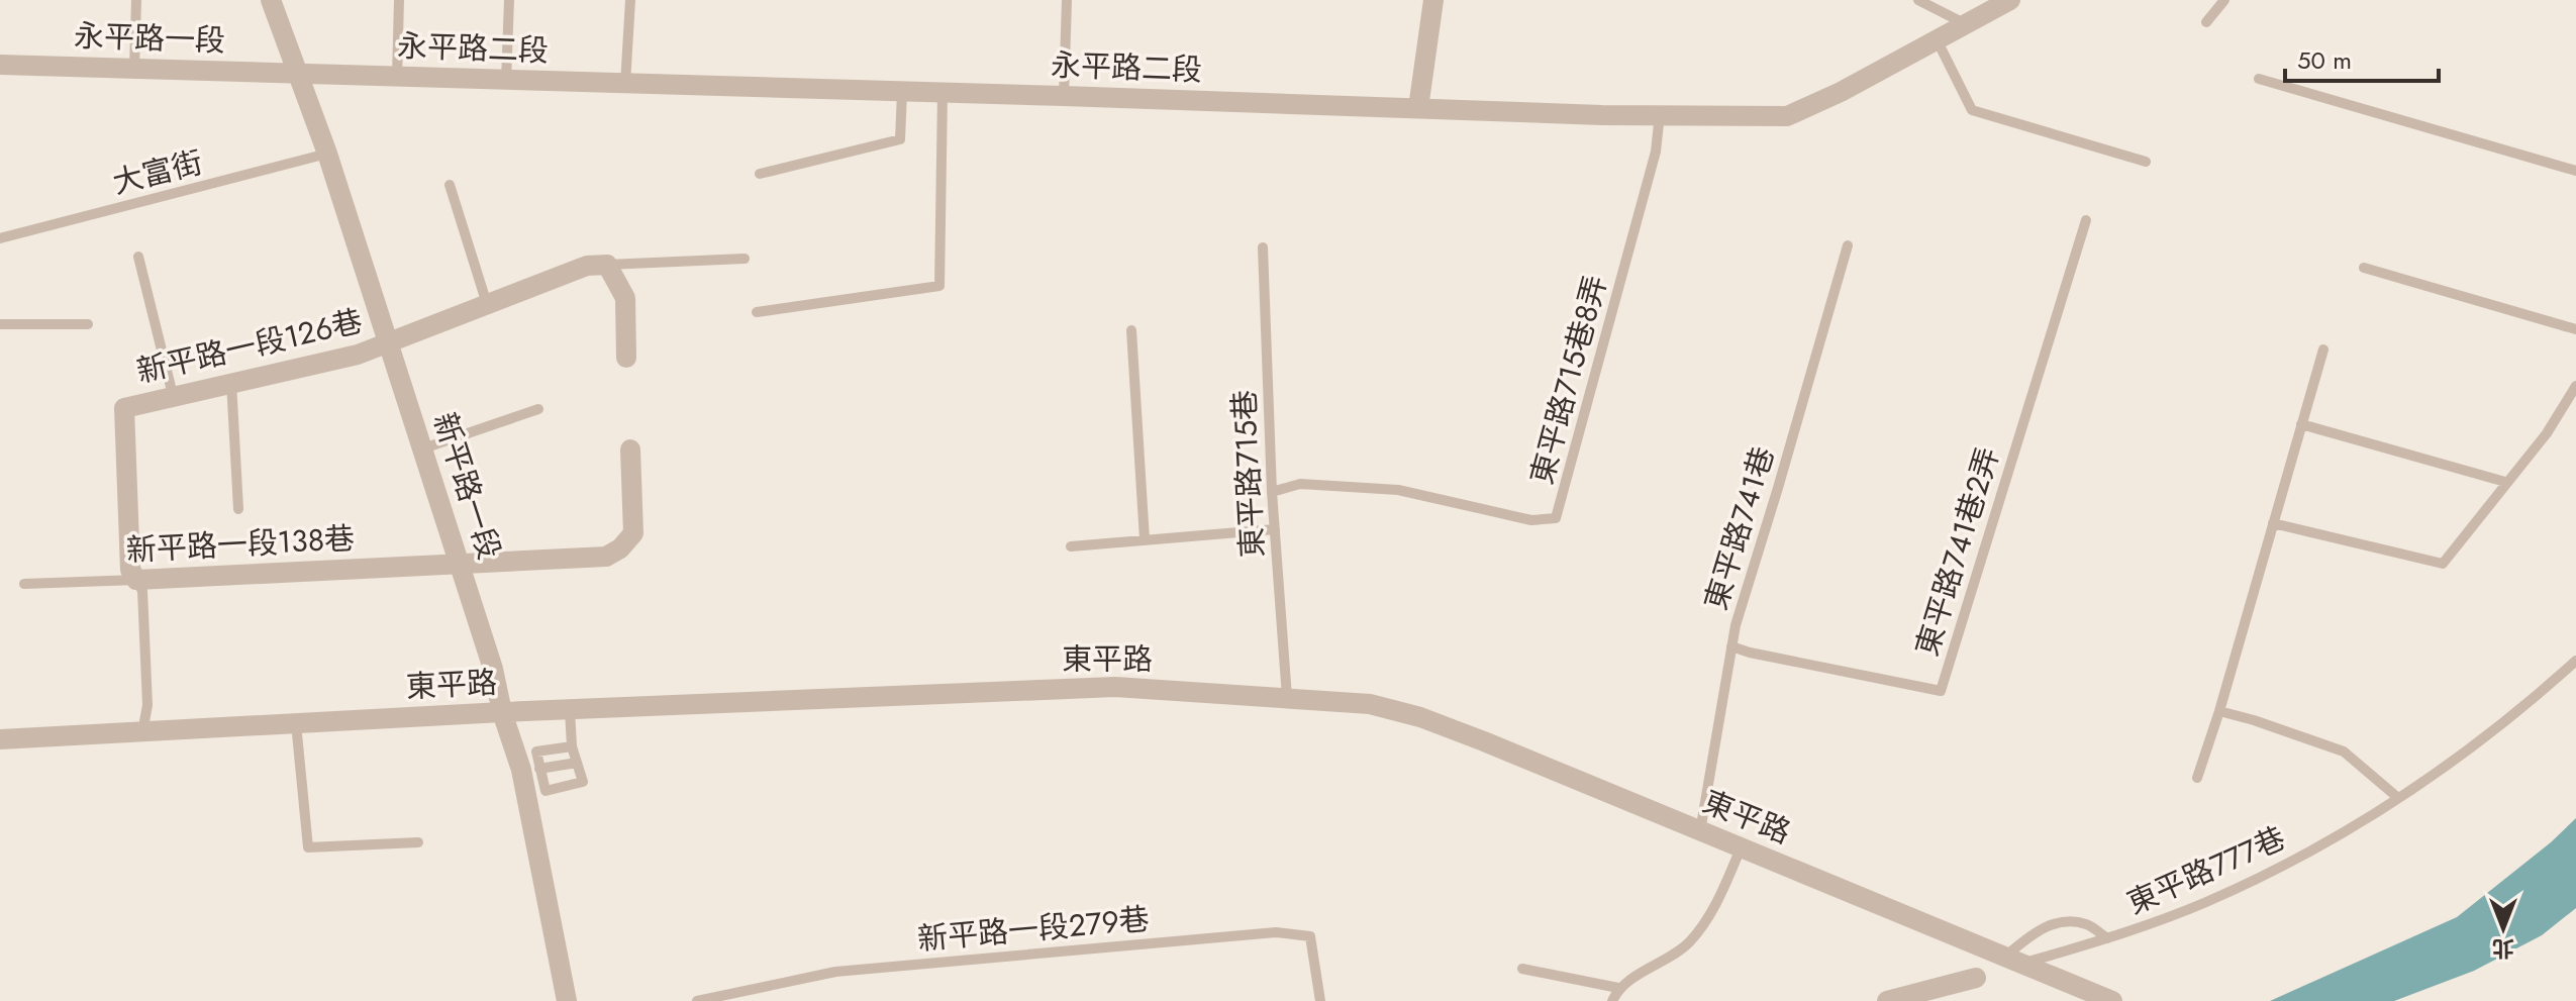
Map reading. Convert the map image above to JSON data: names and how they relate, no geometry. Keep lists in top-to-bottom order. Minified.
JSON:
{"streets":{"street":["永平路一段","永平路二段","新平路一段126巷","新平路一段","新平路一段138巷","東平路"],"lane":["大富街","東平路715巷8弄","東平路715巷","東平路741巷","東平路741巷2弄","東平路777巷","新平路一段279巷"]},"crossings":[["永平路一段","永平路二段"],["永平路一段","新平路一段"],["永平路二段","東平路715巷8弄"],["永平路二段","新平路一段"],["大富街","新平路一段"],["新平路一段126巷","新平路一段"],["新平路一段126巷","新平路一段138巷"],["東平路715巷8弄","東平路715巷"],["東平路715巷","東平路"],["新平路一段","新平路一段138巷"],["新平路一段","東平路"],["東平路741巷","東平路741巷2弄"],["東平路741巷","東平路"],["東平路","東平路777巷"]],"scale_bar":"50 m","north":"bottom"}
